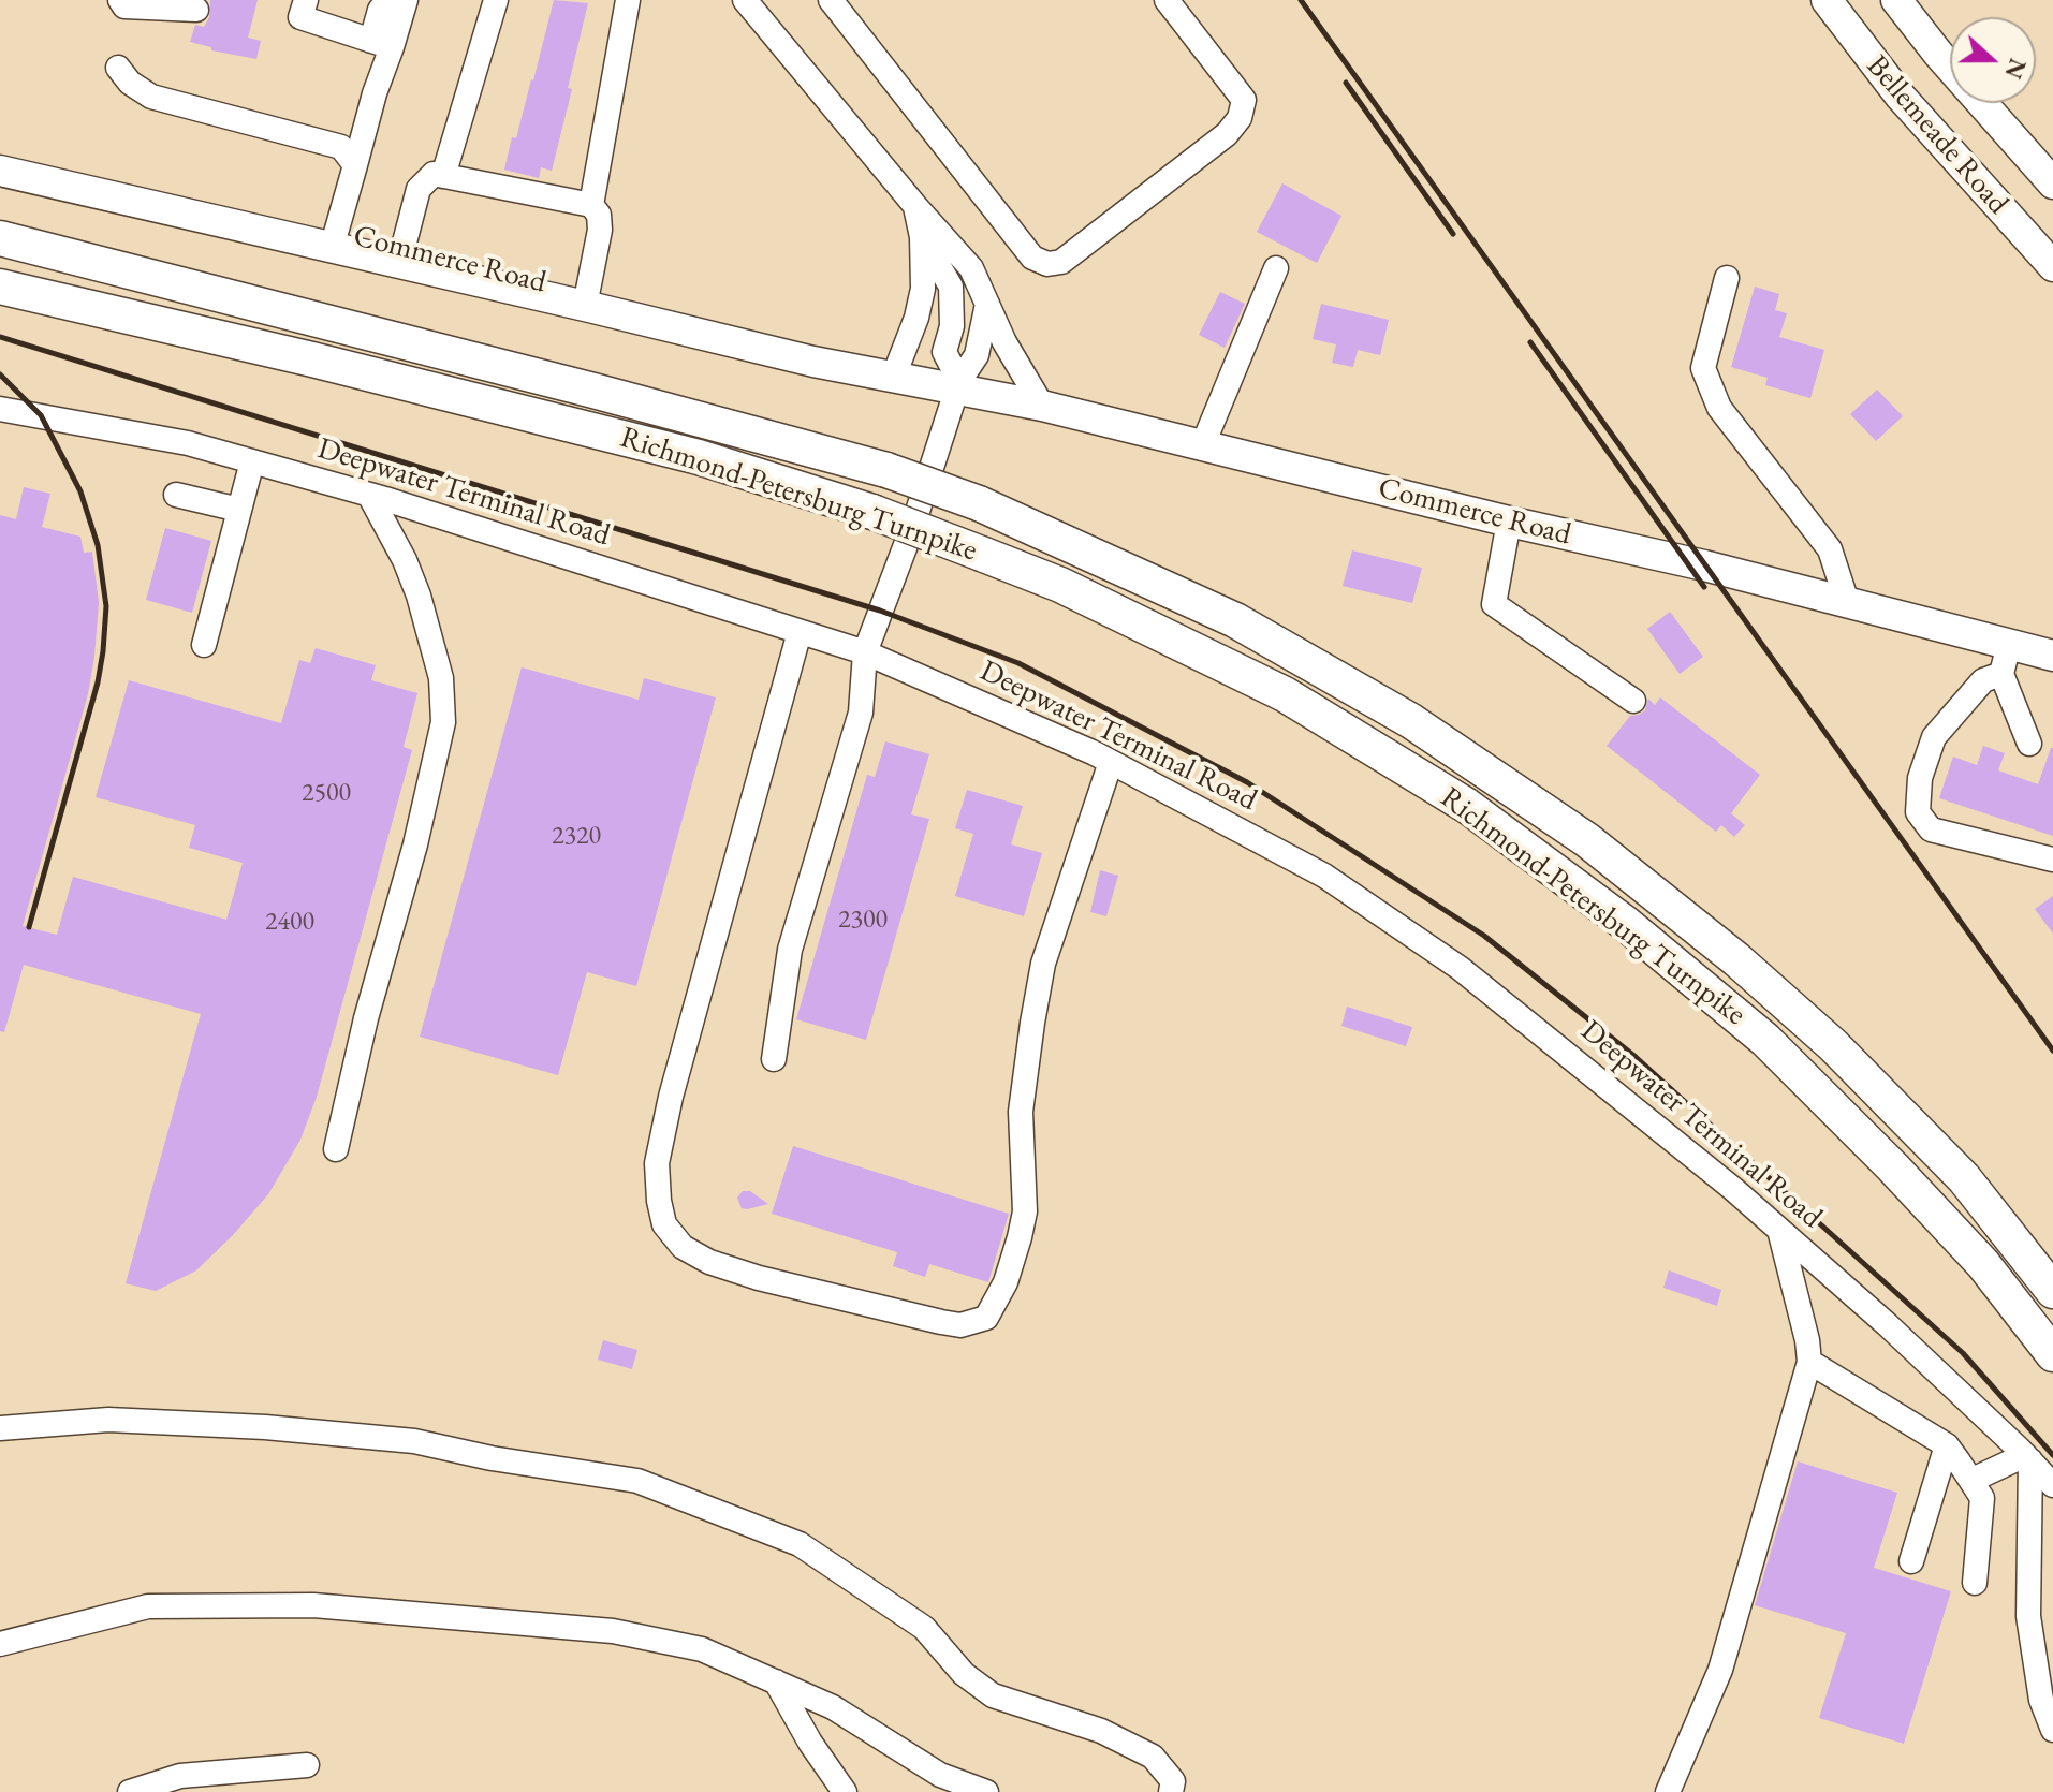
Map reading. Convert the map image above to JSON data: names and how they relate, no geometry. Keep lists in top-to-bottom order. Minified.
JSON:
{"streets":{"highway":["Richmond-Petersburg Turnpike"],"main road":["Bellemeade Road","Commerce Road"],"street":["Deepwater Terminal Road"]},"house_numbers":["2500","2320","2300","2400"],"north":"right"}
